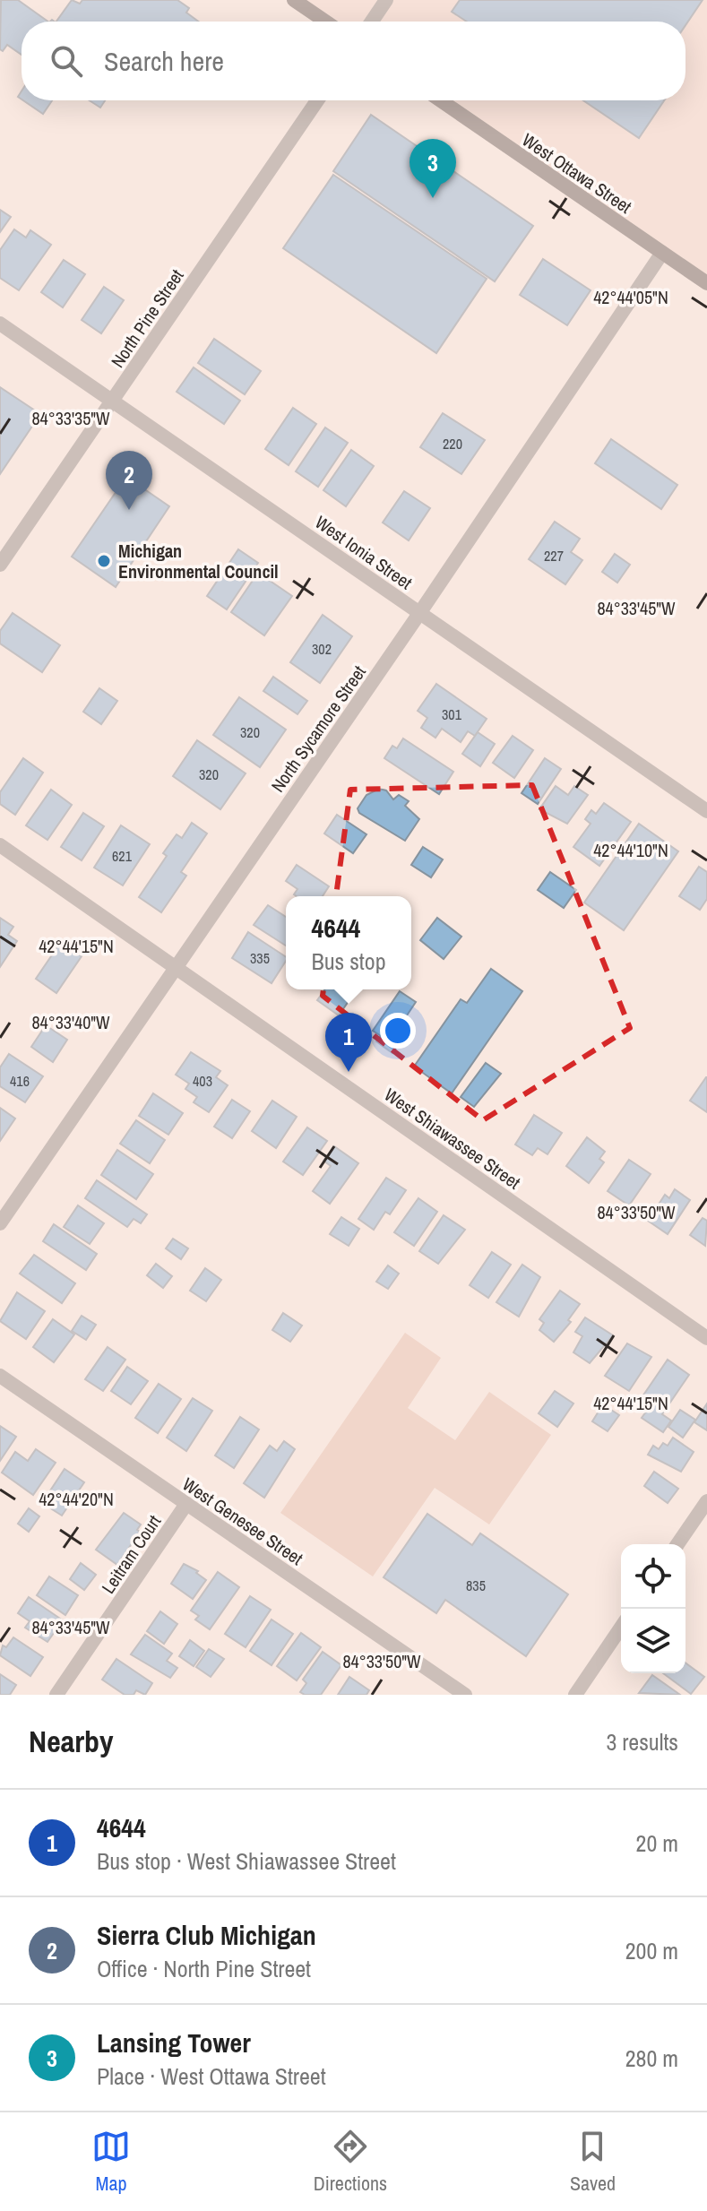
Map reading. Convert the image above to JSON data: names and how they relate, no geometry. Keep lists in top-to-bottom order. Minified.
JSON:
{"streets":{"main road":["West Ottawa Street"],"street":["North Pine Street","West Ionia Street","North Sycamore Street","West Shiawassee Street","West Genesee Street","Leitram Court"]},"crossings":[["West Ottawa Street","North Sycamore Street"],["North Pine Street","West Ionia Street"],["West Ionia Street","North Sycamore Street"],["North Sycamore Street","West Shiawassee Street"],["West Genesee Street","Leitram Court"]],"places":["Michigan Environmental Council"],"house_numbers":["220","227","302","301","320","320","621","335","416","403","835"],"page":{"search":"Search here","pins":["3","2","1"],"popup":["4644","Bus stop"],"heading":["Nearby","3 results"],"list":[{"mark":"1","name":"4644","note":"Bus stop · West Shiawassee Street","value":"20 m"},{"mark":"2","name":"Sierra Club Michigan","note":"Office · North Pine Street","value":"200 m"},{"mark":"3","name":"Lansing Tower","note":"Place · West Ottawa Street","value":"280 m"}],"nav":["Map","Directions","Saved"]},"coordinates":["42°44'05\"N","84°33'35\"W","84°33'45\"W","42°44'10\"N","42°44'15\"N","84°33'40\"W","84°33'50\"W","42°44'20\"N"]}
